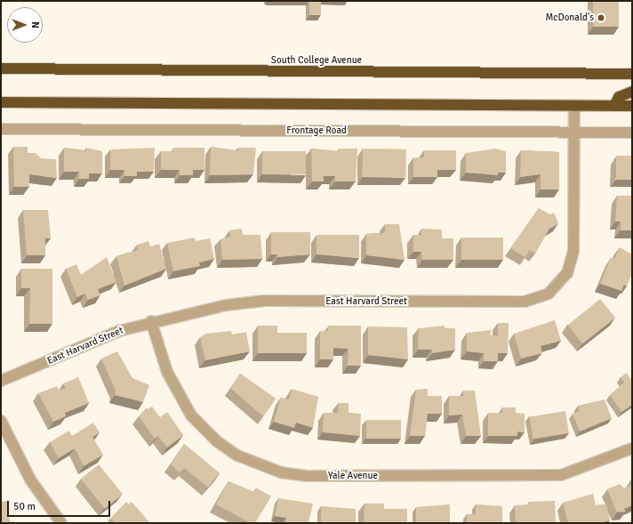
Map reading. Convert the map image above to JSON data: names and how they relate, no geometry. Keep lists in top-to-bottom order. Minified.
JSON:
{"streets":{"highway":["South College Avenue"],"street":["Frontage Road","East Harvard Street","Yale Avenue"]},"crossings":[["Frontage Road","East Harvard Street"],["East Harvard Street","Yale Avenue"]],"places":["McDonald's"],"scale_bar":"50 m","north":"right"}
